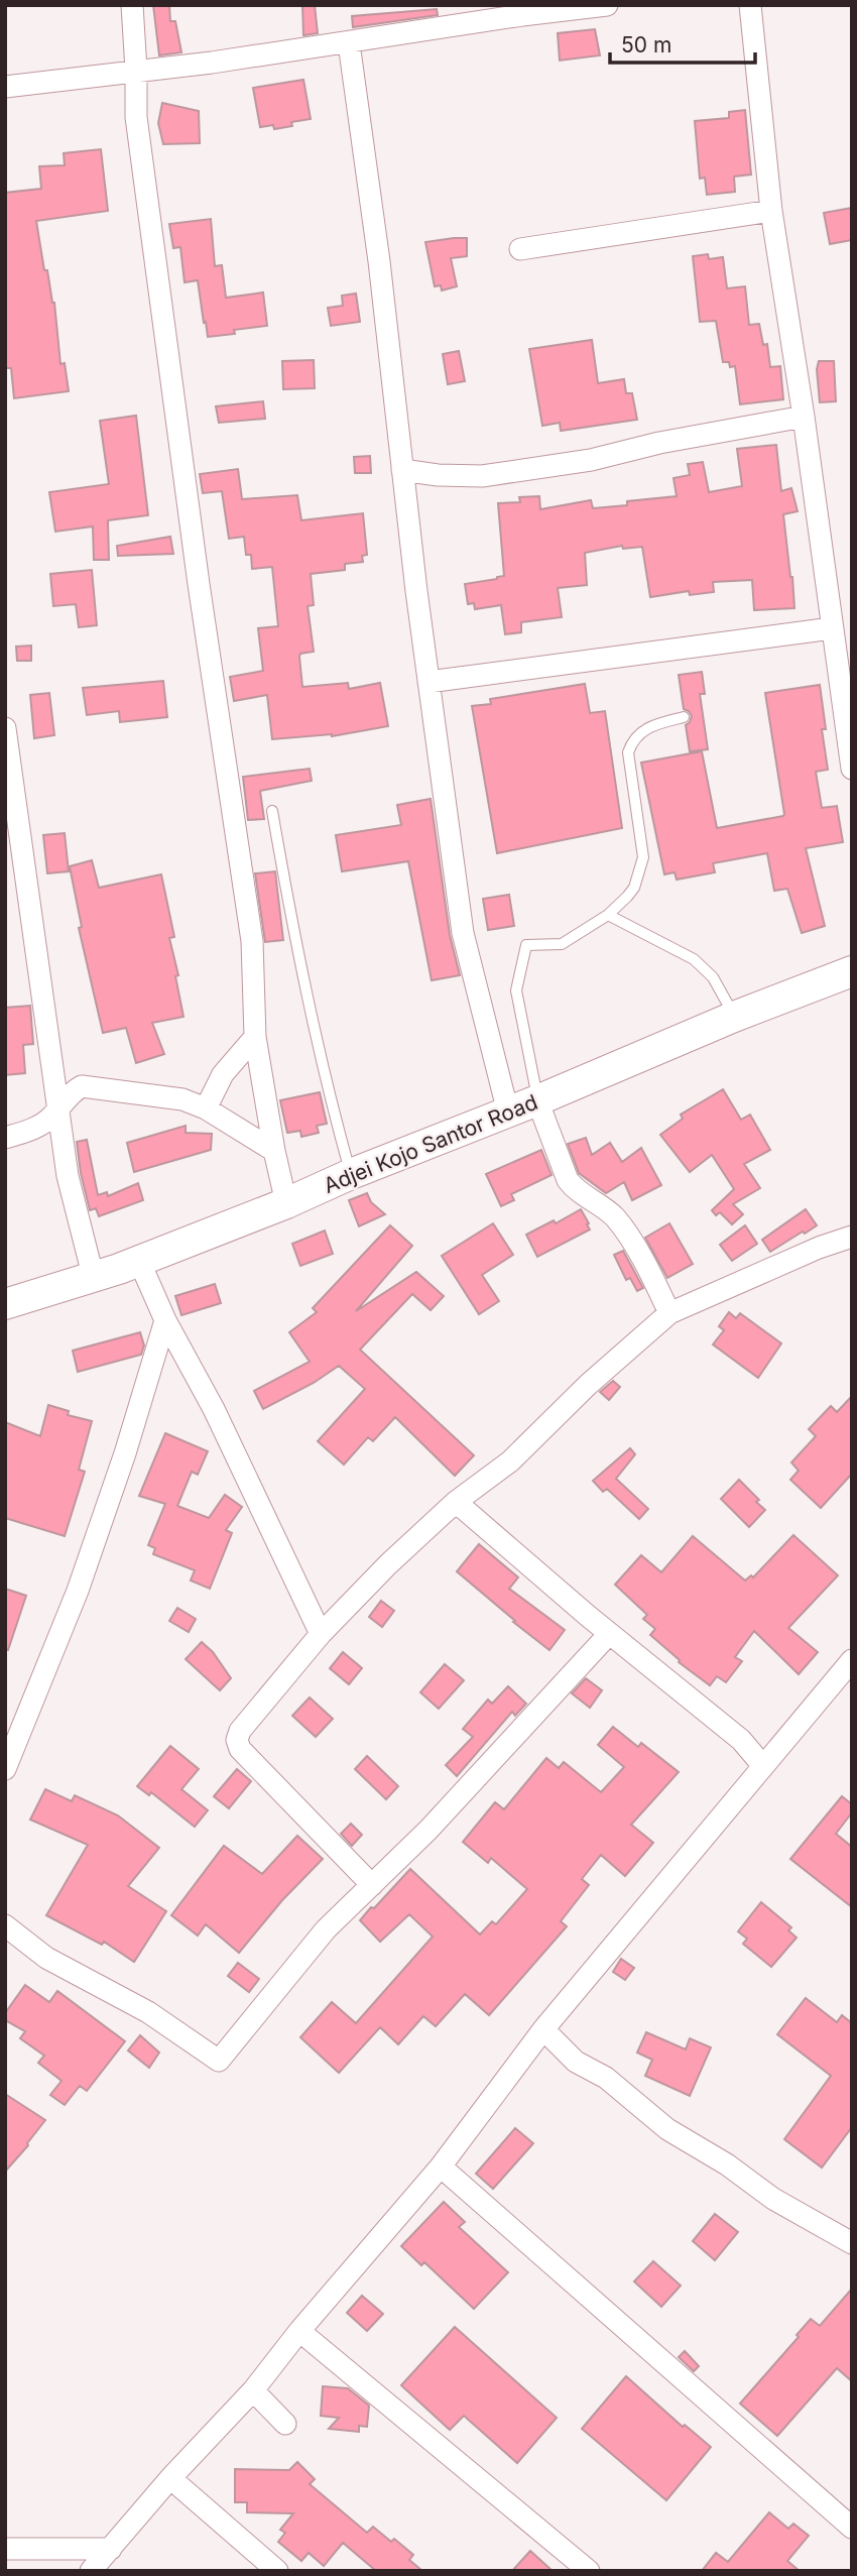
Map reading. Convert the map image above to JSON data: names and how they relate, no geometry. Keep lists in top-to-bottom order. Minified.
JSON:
{"streets":{"street":["Adjei Kojo Santor Road"]},"scale_bar":"50 m"}
